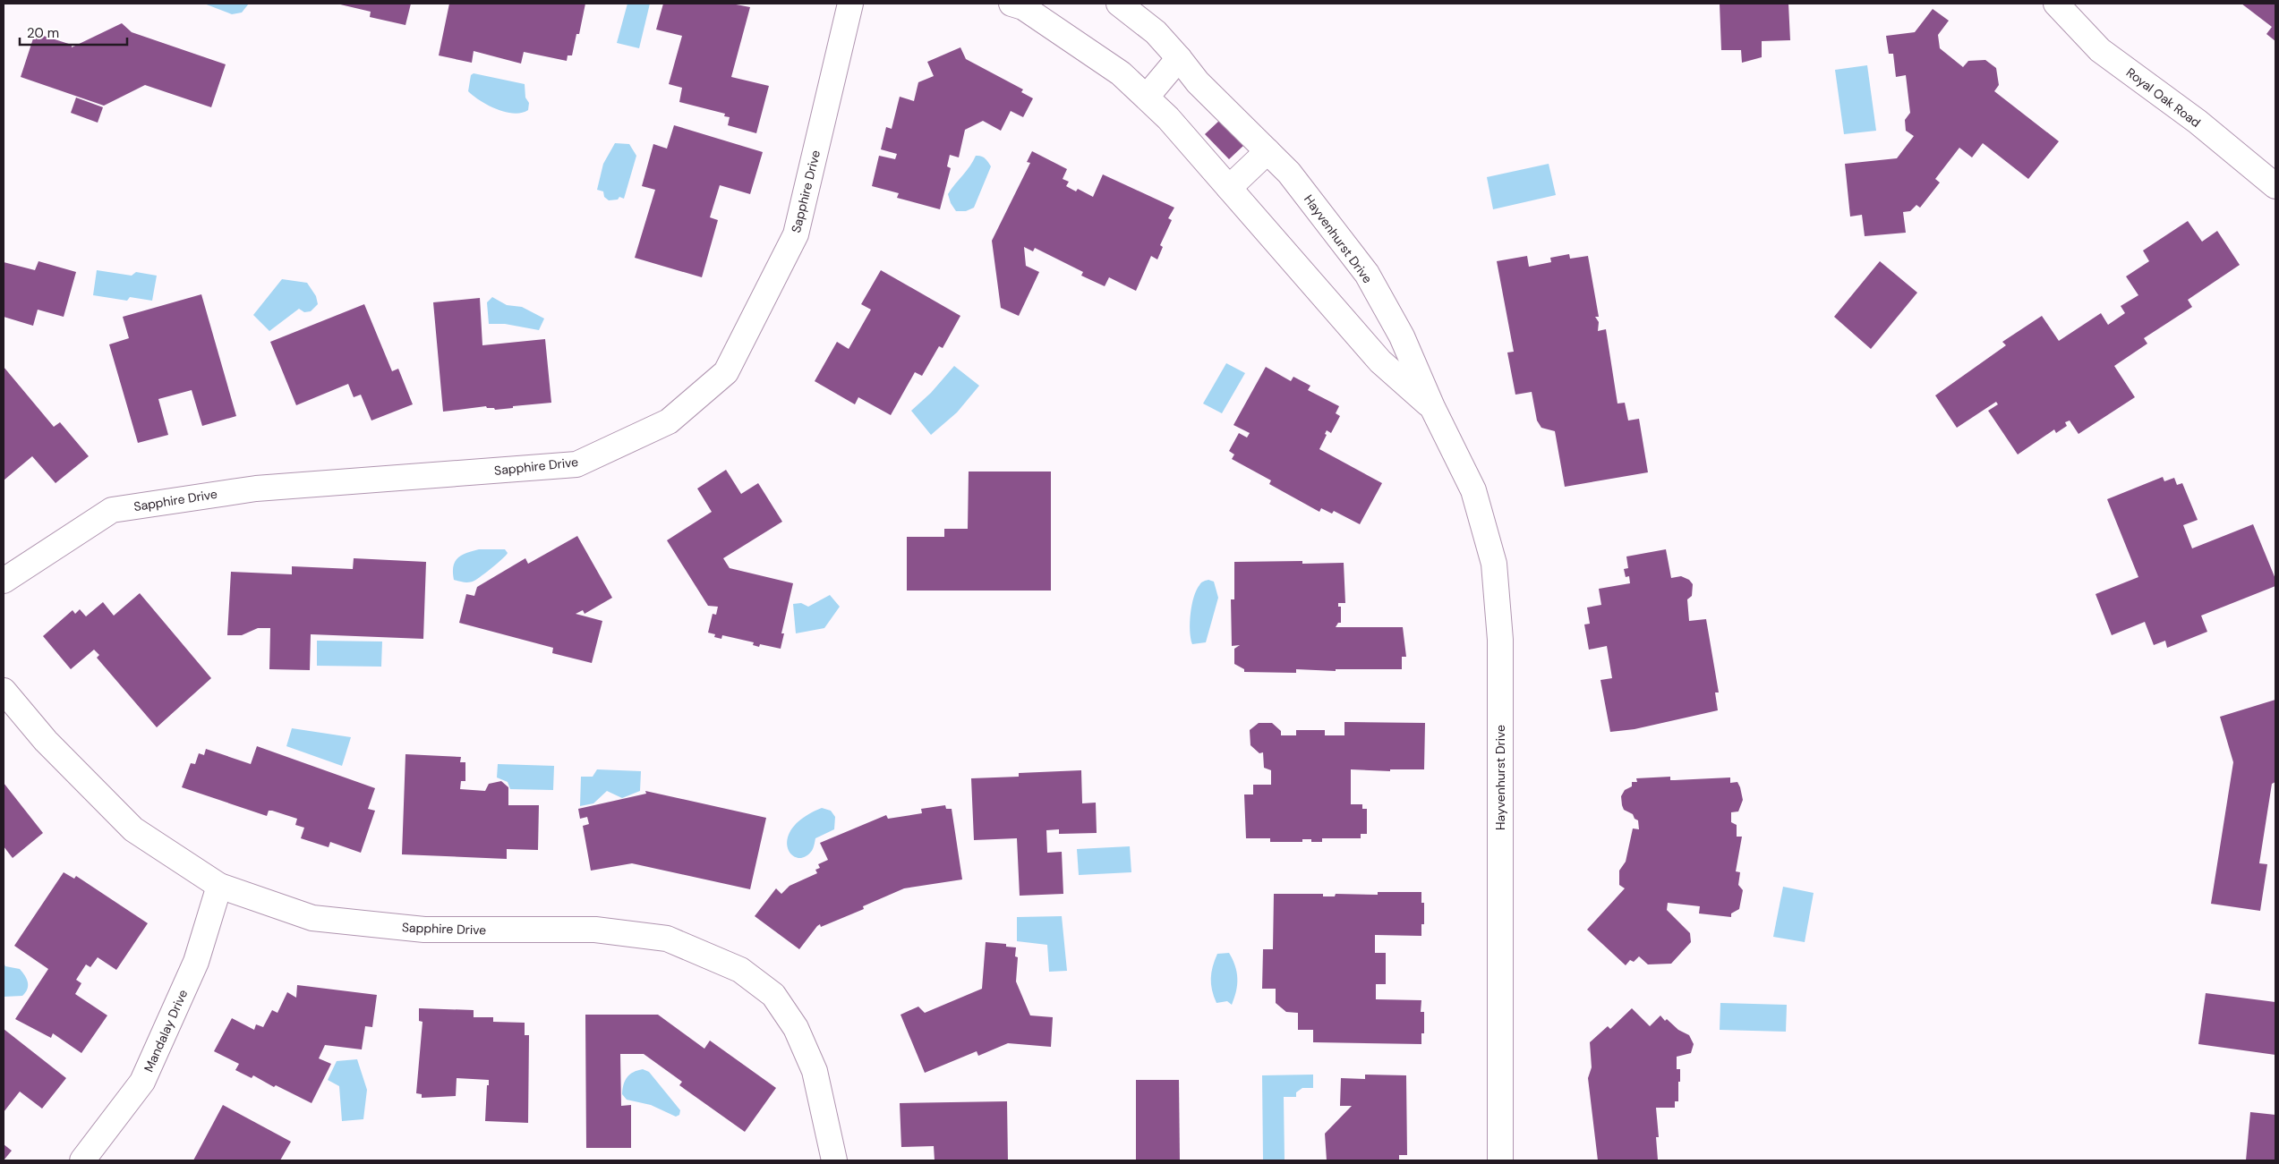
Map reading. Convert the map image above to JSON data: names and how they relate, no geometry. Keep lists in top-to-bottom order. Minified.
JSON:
{"streets":{"street":["Royal Oak Road","Sapphire Drive","Hayvenhurst Drive","Mandalay Drive"]},"crossings":[["Sapphire Drive","Mandalay Drive"]],"scale_bar":"20 m"}
